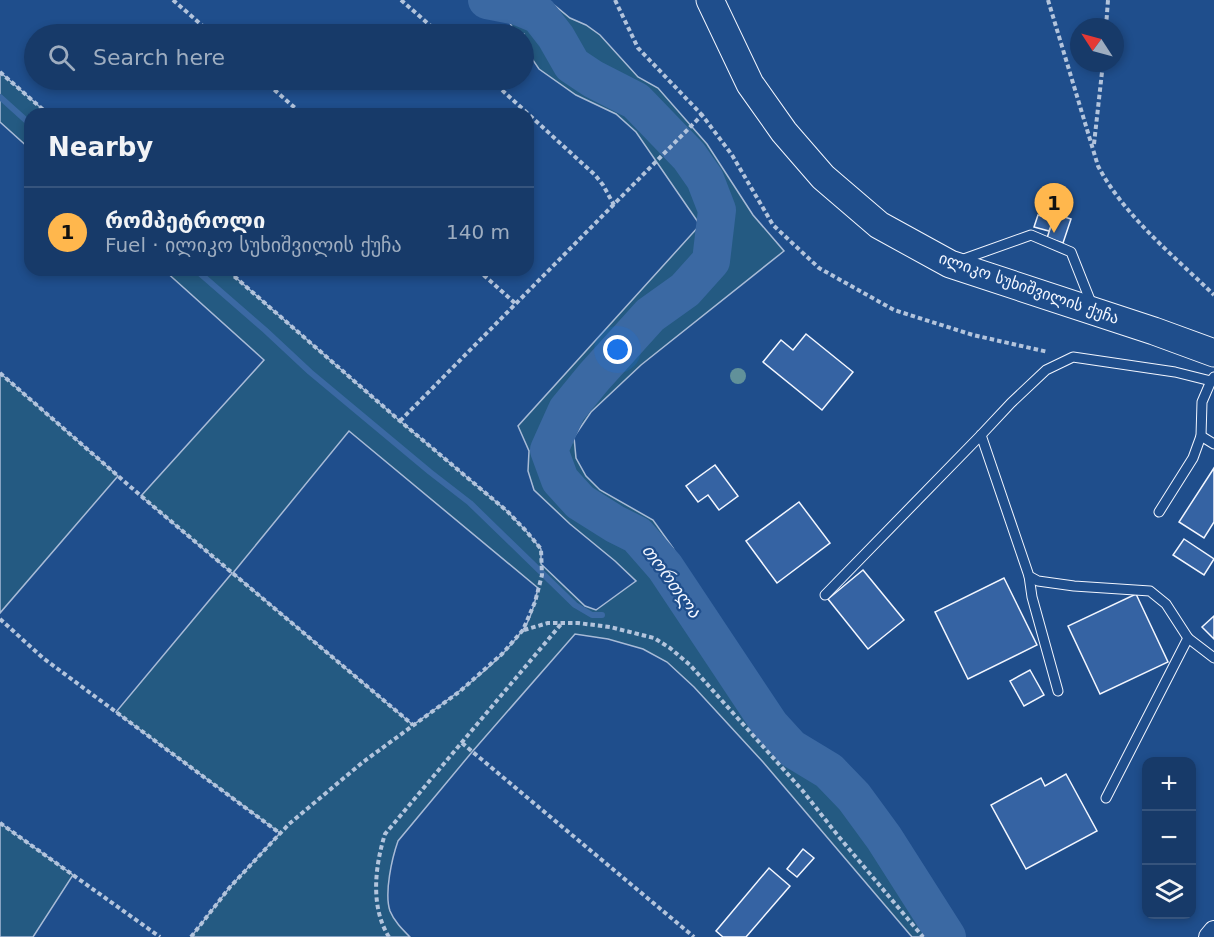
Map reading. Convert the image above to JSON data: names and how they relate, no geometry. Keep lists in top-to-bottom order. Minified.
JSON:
{"streets":{"main road":["ილიკო სუხიშვილის ქუჩა"]},"water":["თორთლა"],"north":"top left","page":{"search":"Search here","heading":"Nearby","pins":"1","list":[{"mark":"1","name":"რომპეტროლი","note":"Fuel · ილიკო სუხიშვილის ქუჩა","value":"140 m"}],"map_buttons":["+","−"]}}
